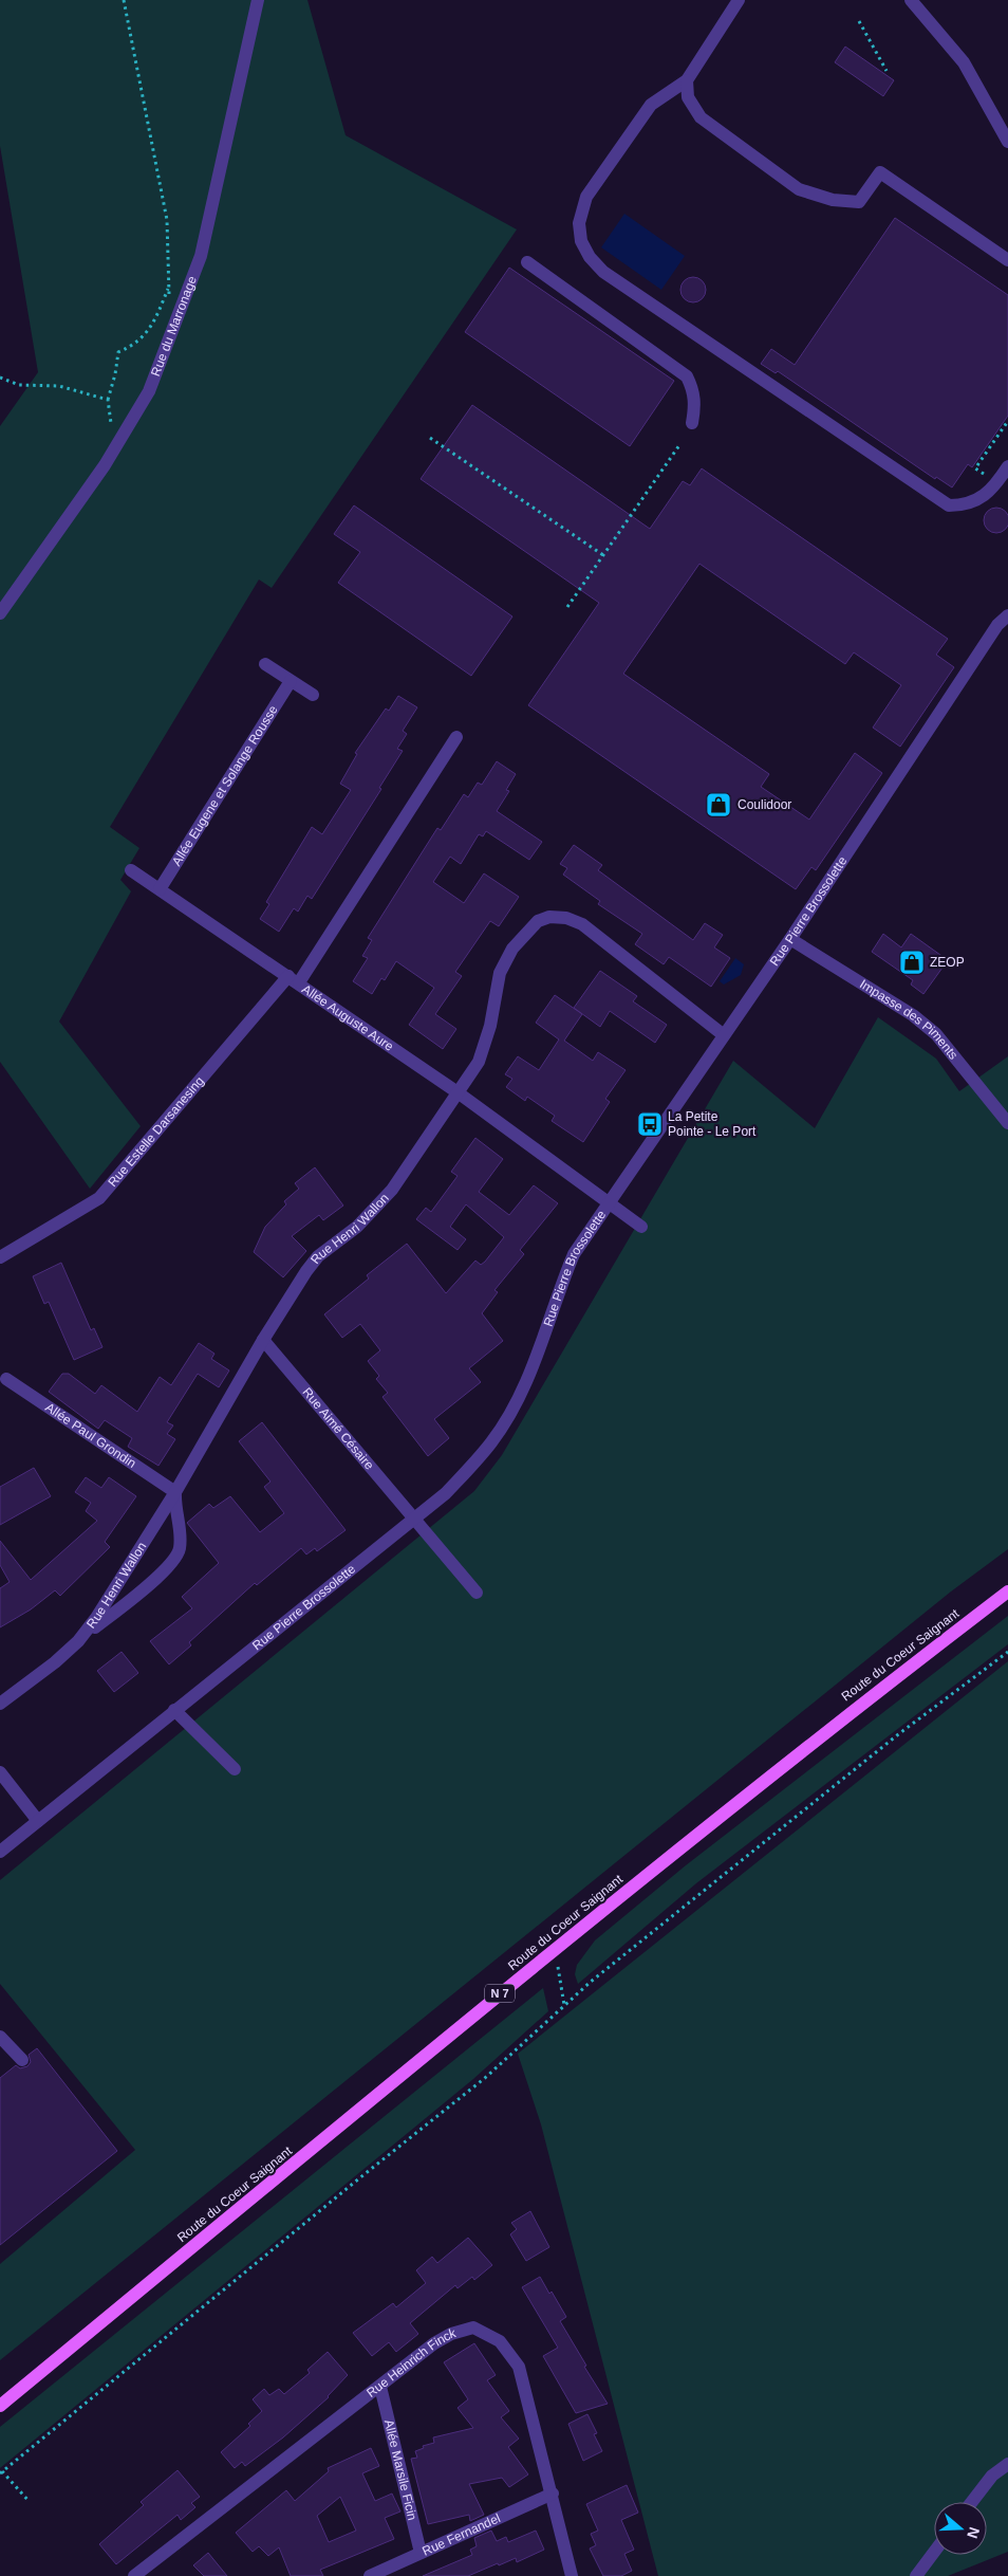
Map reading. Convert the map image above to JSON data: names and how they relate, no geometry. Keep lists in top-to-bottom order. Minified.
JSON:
{"streets":{"main road":["Route du Coeur Saignant","N 7"],"street":["Rue du Marronage","Allée Eugene et Solange Rousse","Rue Pierre Brossolette","Allée Auguste Aure","Impasse des Piments","Rue Estelle Darsanesing","Rue Henri Wallon","Rue Aimé Césaire","Allée Paul Grondin","Rue Heinrich Finck","Allée Marsile Ficin","Rue Fernandel"]},"crossings":[["Rue Pierre Brossolette","Allée Auguste Aure"],["Rue Pierre Brossolette","Impasse des Piments"],["Rue Pierre Brossolette","Rue Henri Wallon"],["Rue Pierre Brossolette","Rue Aimé Césaire"],["Allée Auguste Aure","Rue Estelle Darsanesing"],["Allée Auguste Aure","Rue Henri Wallon"],["Rue Henri Wallon","Rue Aimé Césaire"],["Rue Henri Wallon","Allée Paul Grondin"],["Rue Heinrich Finck","Allée Marsile Ficin"],["Rue Heinrich Finck","Rue Fernandel"],["Allée Marsile Ficin","Rue Fernandel"]],"places":{"shop":["Coulidoor","ZEOP"],"bus stop":["La Petite Pointe - Le Port"]},"north":"right"}
